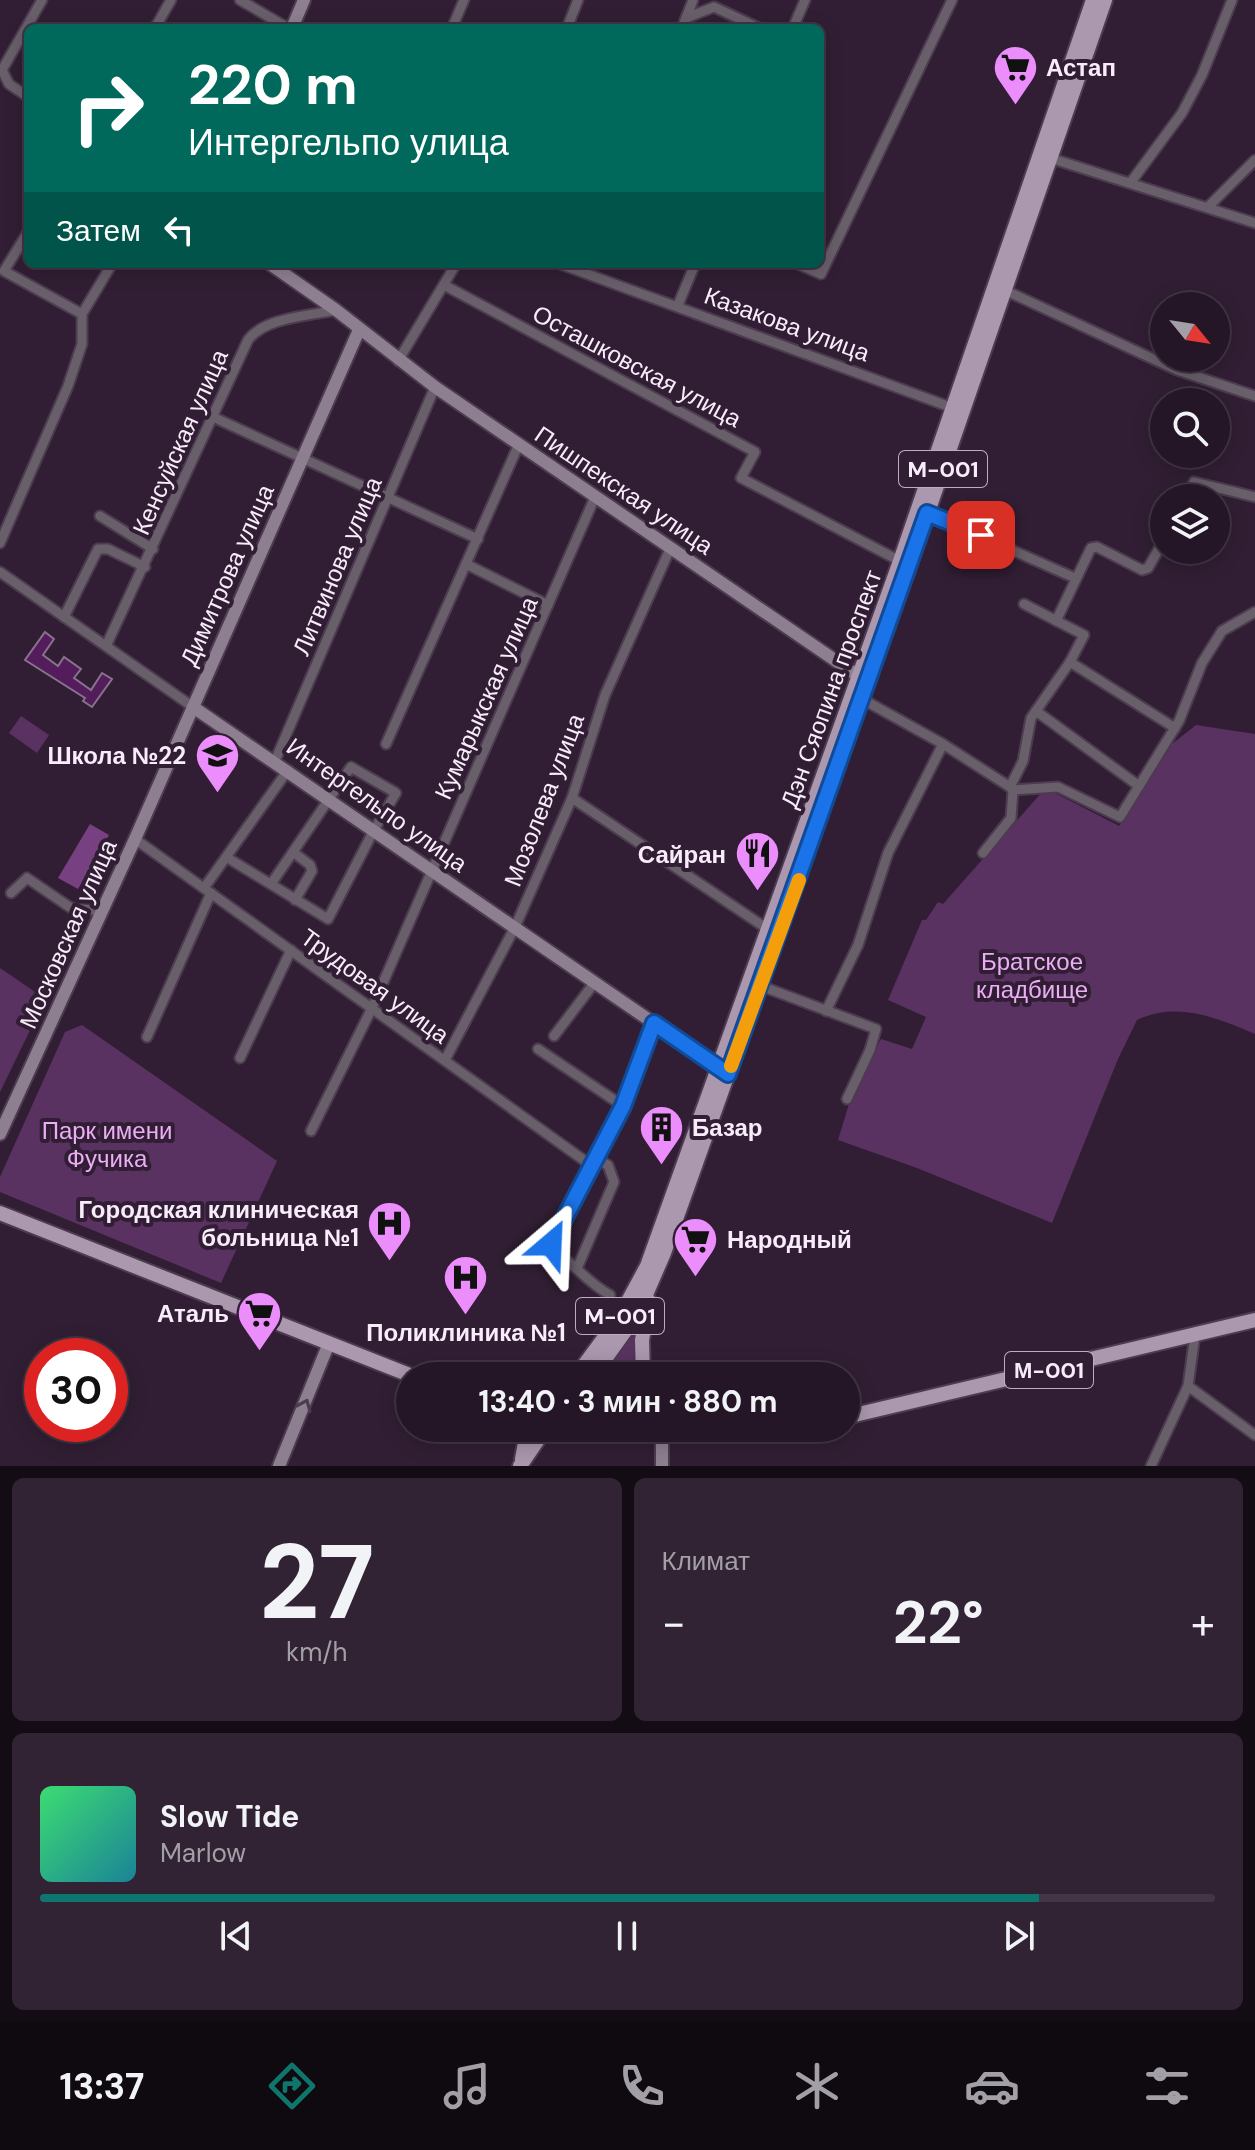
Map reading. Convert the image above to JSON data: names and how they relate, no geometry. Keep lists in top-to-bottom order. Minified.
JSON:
{"streets":{"main road":["M-001","Пишпекская улица","Димитрова улица","Дэн Сяопина проспект","Интергельпо улица","Московская улица","М-001"],"street":["Казакова улица","Осташковская улица","Кенсуйская улица","Литвинова улица","Кумарыкская улица","Мозолева улица","Трудовая улица"]},"crossings":[["Казакова улица","Дэн Сяопина проспект"],["Осташковская улица","Дэн Сяопина проспект"],["Кенсуйская улица","Пишпекская улица"],["Кенсуйская улица","Интергельпо улица"],["Пишпекская улица","Литвинова улица"],["Пишпекская улица","Димитрова улица"],["Пишпекская улица","Дэн Сяопина проспект"],["Пишпекская улица","Кумарыкская улица"],["Пишпекская улица","Мозолева улица"],["Литвинова улица","Интергельпо улица"],["Димитрова улица","Интергельпо улица"],["Димитрова улица","Московская улица"],["Димитрова улица","Трудовая улица"],["Дэн Сяопина проспект","Интергельпо улица"],["Кумарыкская улица","Интергельпо улица"],["Кумарыкская улица","Трудовая улица"],["Мозолева улица","Интергельпо улица"],["Мозолева улица","Трудовая улица"],["Московская улица","Трудовая улица"]],"parks":["Братское кладбище","Парк имени Фучика"],"places":{"supermarket":["Астап","Народный","Аталь"],"school or university":["Школа №22"],"restaurant":["Сайран"],"building":["Базар"],"hospital":["Городская клиническая больница №1","Поликлиника №1"]},"north":"bottom right","page":{"turn":["220 m","Интергельпо улица"],"then":"Затем","limit":"30","trip":"13:40 · 3 мин · 880 m","tile":[["27","km/h"],"Климат"],"heat":["−","22°","+"],"song":["Slow Tide","Marlow"],"tabs":"13:37"}}
